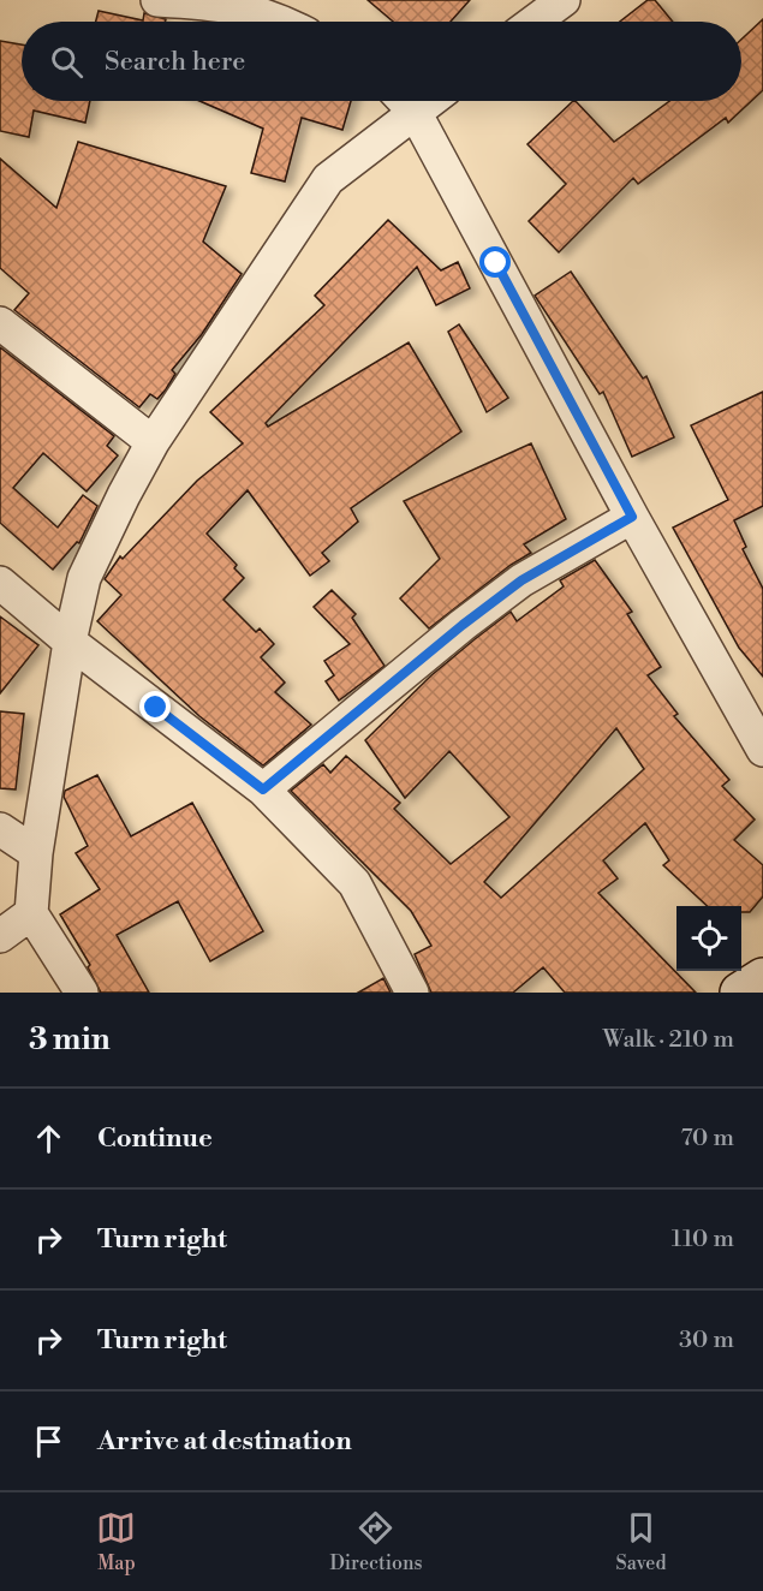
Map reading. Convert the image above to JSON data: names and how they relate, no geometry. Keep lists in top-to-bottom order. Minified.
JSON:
{"page":{"search":"Search here","heading":["3 min","Walk · 210 m"],"list":[["Continue","70 m"],["Turn right","110 m"],["Turn right","30 m"],"Arrive at destination"],"nav":["Map","Directions","Saved"]}}
